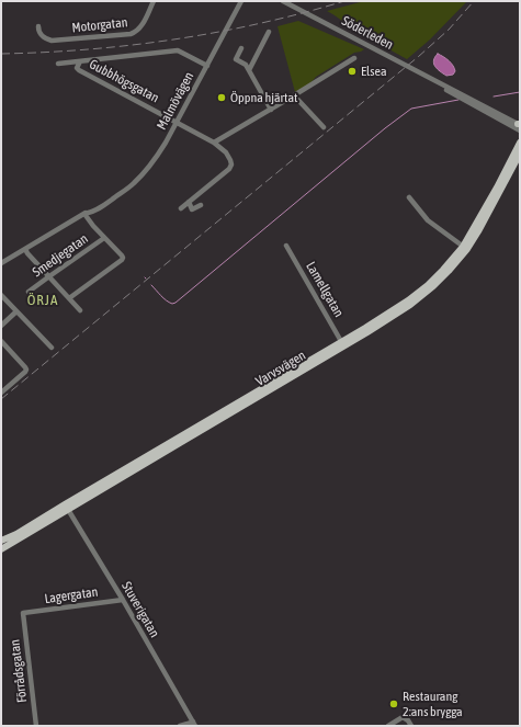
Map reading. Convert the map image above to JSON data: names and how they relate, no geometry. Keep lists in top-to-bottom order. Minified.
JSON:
{"streets":{"main road":["Varvsvägen"],"street":["Motorgatan","Söderleden","Gubbhögsgatan","Malmövägen","Smedjegatan","Lamellgatan","Lagergatan","Stuverigatan","Förrådsgatan"]},"crossings":[["Gubbhögsgatan","Malmövägen"],["Lamellgatan","Varvsvägen"],["Varvsvägen","Stuverigatan"],["Lagergatan","Stuverigatan"],["Lagergatan","Förrådsgatan"]],"districts":["ÖRJA"],"places":["Elsea","Öppna hjärtat","Restaurang 2:ans brygga"]}
